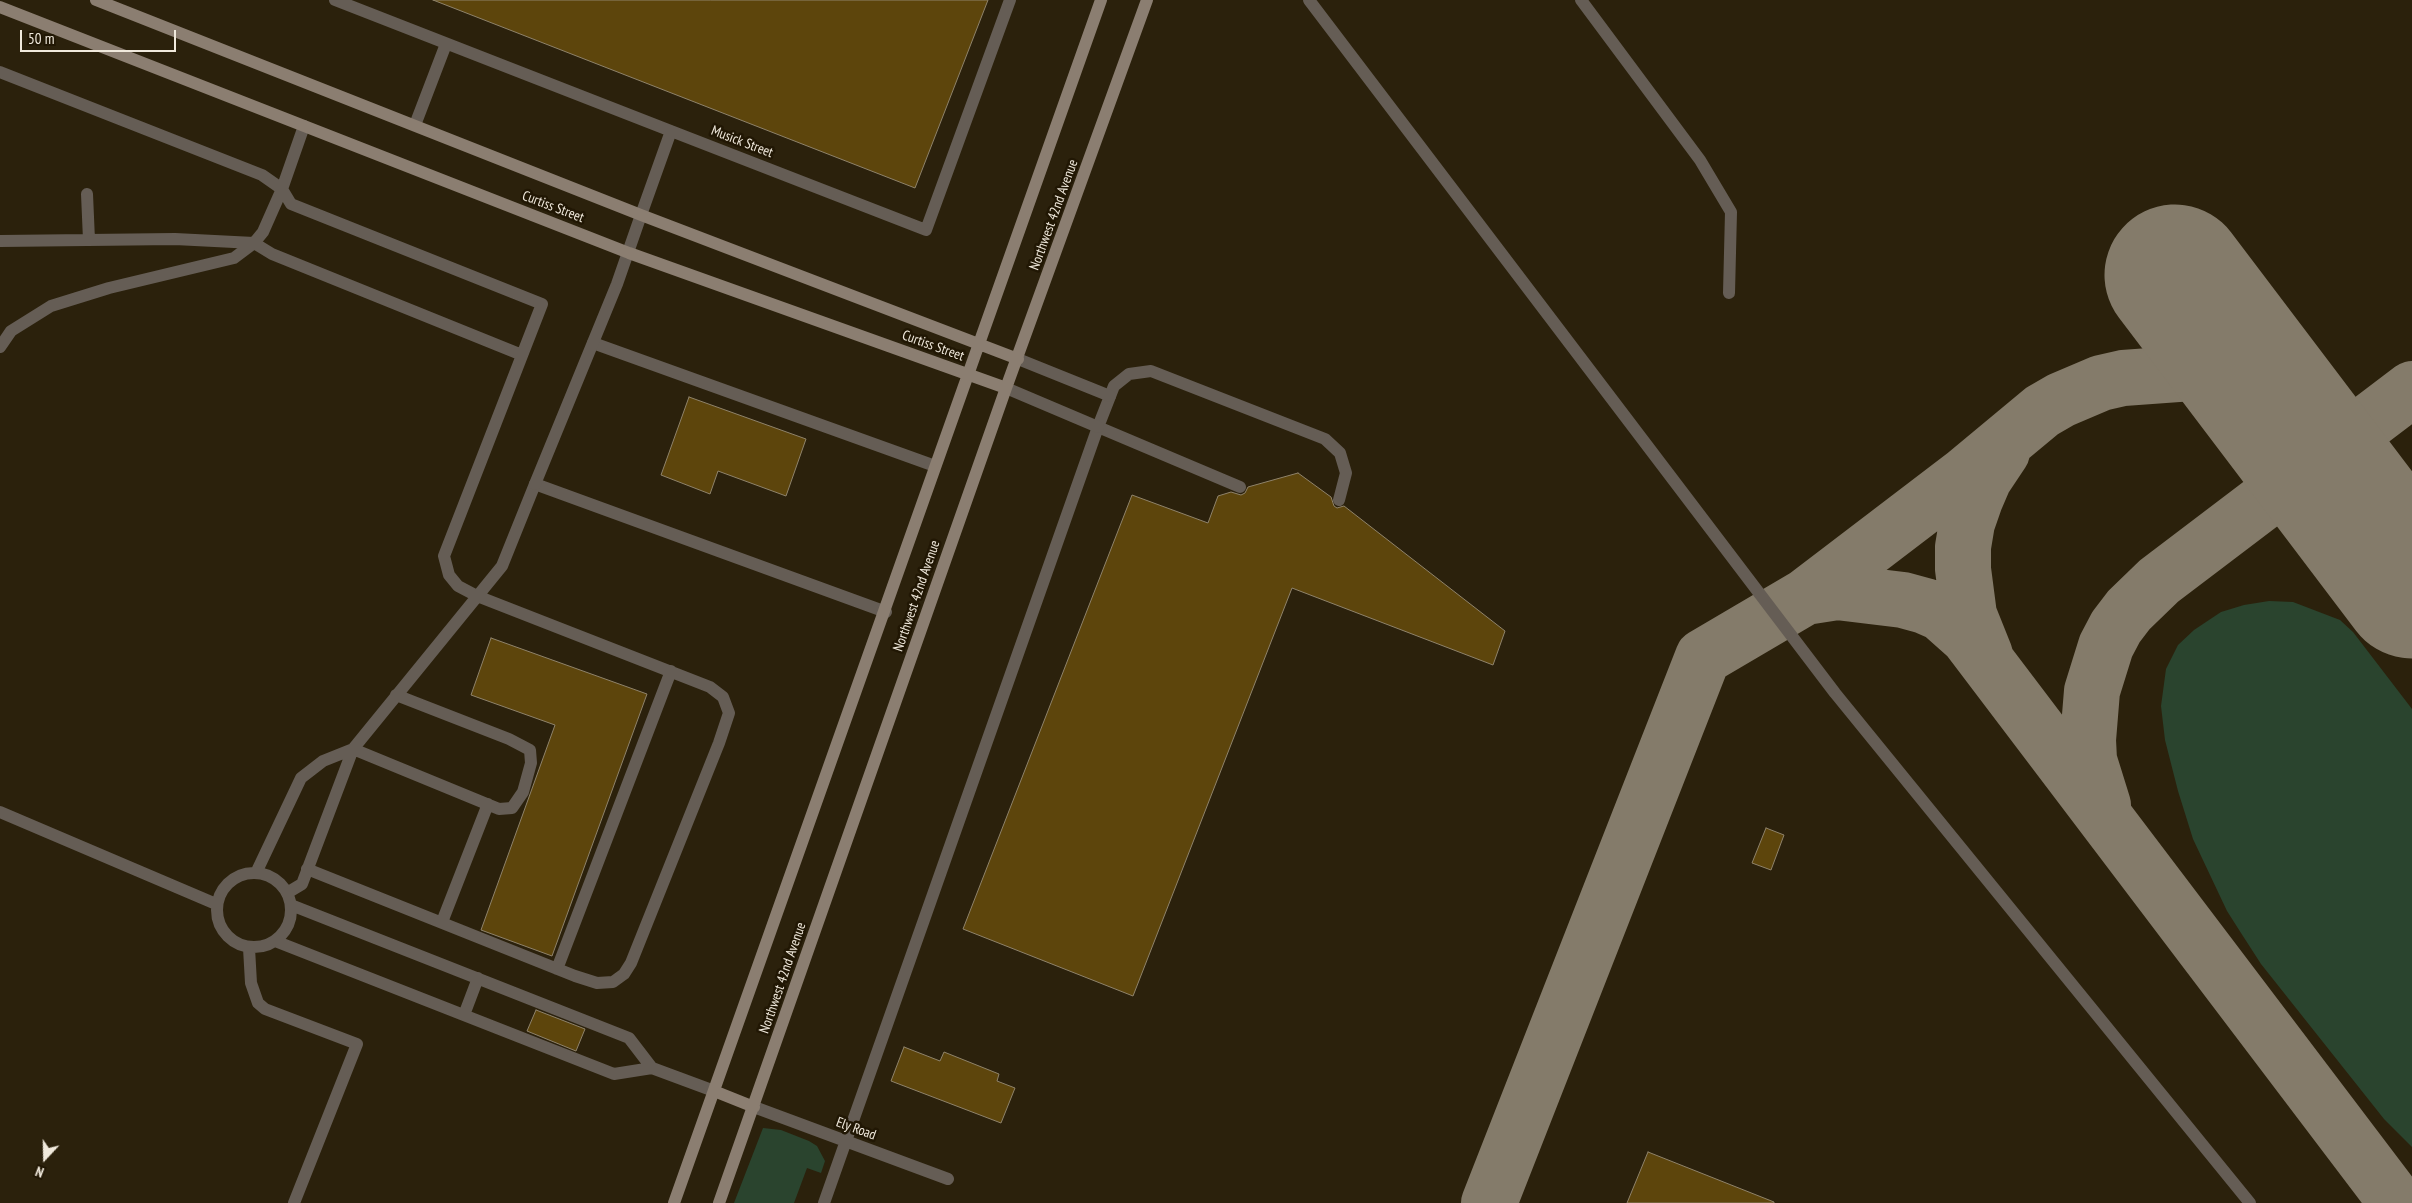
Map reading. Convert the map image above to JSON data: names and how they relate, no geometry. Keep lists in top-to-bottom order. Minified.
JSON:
{"streets":{"street":["Musick Street","Curtiss Street","Northwest 42nd Avenue","Ely Road"]},"crossings":[["Curtiss Street","Northwest 42nd Avenue"],["Northwest 42nd Avenue","Ely Road"]],"scale_bar":"50 m","north":"bottom"}
